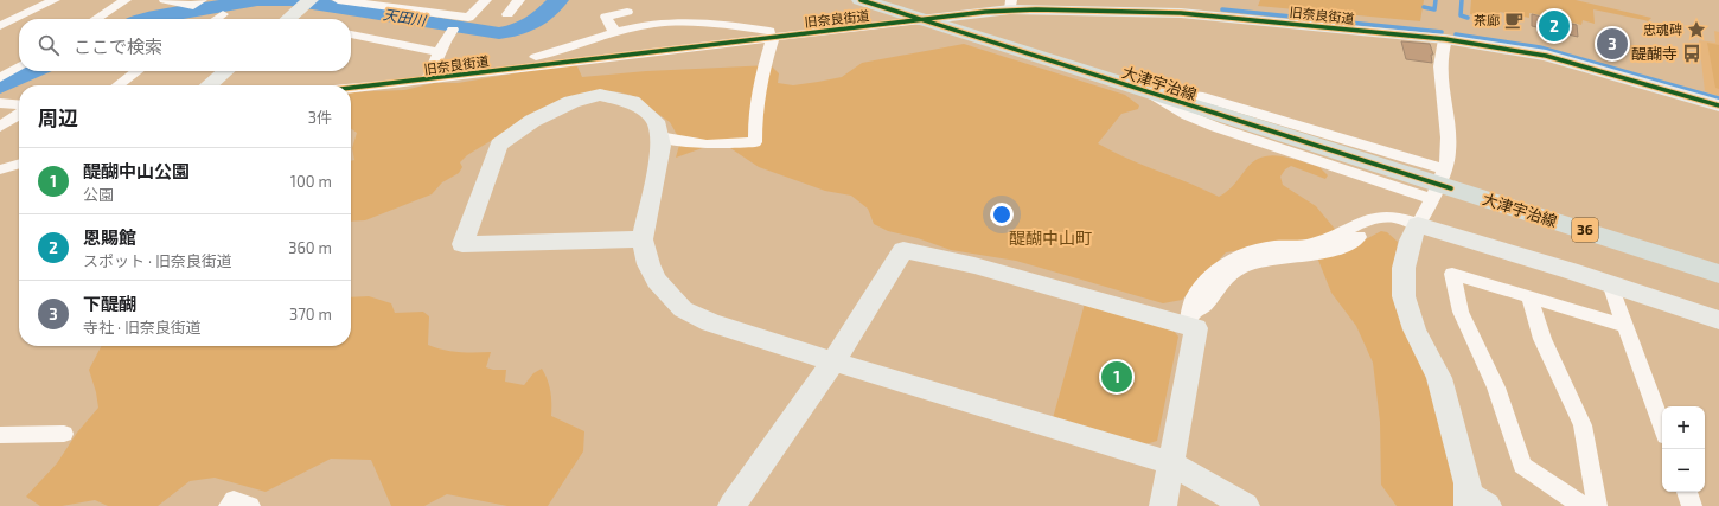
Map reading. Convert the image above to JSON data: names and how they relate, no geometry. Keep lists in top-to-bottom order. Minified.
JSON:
{"streets":{"main road":["大津宇治線","36"],"street":["旧奈良街道"]},"crossings":[["旧奈良街道","大津宇治線"]],"districts":["醍醐中山町"],"water":["天田川"],"places":{"cafe":["茶廊"],"place":["忠魂碑"],"bus stop":["醍醐寺"]},"page":{"pins":["2","3","1"],"search":"ここで検索","heading":["周辺","3件"],"list":[{"mark":"1","name":"醍醐中山公園","note":"公園","value":"100 m"},{"mark":"2","name":"恩賜館","note":"スポット · 旧奈良街道","value":"360 m"},{"mark":"3","name":"下醍醐","note":"寺社 · 旧奈良街道","value":"370 m"}],"map_buttons":["+","−"]}}
